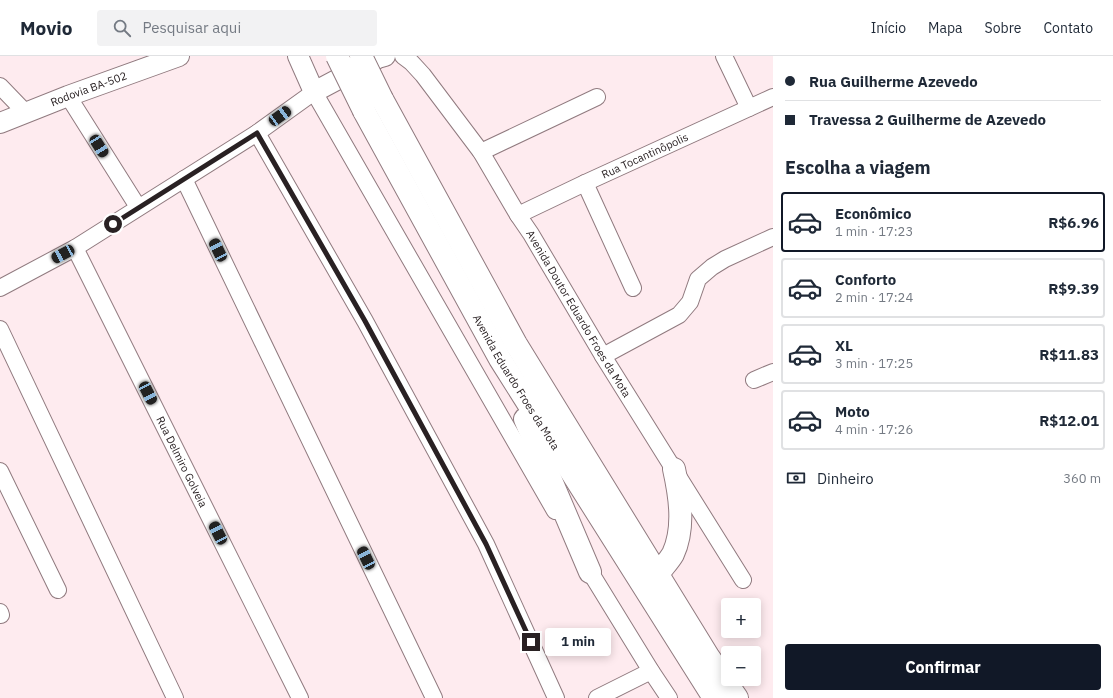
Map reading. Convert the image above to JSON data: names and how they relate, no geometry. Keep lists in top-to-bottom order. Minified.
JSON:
{"streets":{"highway":["Avenida Eduardo Froes da Mota"],"main road":["Rodovia BA-502"],"street":["Rua Tocantinôpolis","Avenida Doutor Eduardo Froes da Mota","Rua Delmiro Golveia"]},"crossings":[["Rua Tocantinôpolis","Avenida Doutor Eduardo Froes da Mota"]],"page":{"header":"Movio","search":"Pesquisar aqui","nav":["Início","Mapa","Sobre","Contato"],"banner":["Rua Guilherme Azevedo","Travessa 2 Guilherme de Azevedo"],"heading":"Escolha a viagem","list":[{"name":"Econômico","note":"1 min · 17:23","value":"R$6.96"},{"name":"Conforto","note":"2 min · 17:24","value":"R$9.39"},{"name":"XL","note":"3 min · 17:25","value":"R$11.83"},{"name":"Moto","note":"4 min · 17:26","value":"R$12.01"}],"pay":["Dinheiro","360 m"],"map_buttons":["+","−"],"bubble":"1 min","buttons":"Confirmar"}}
